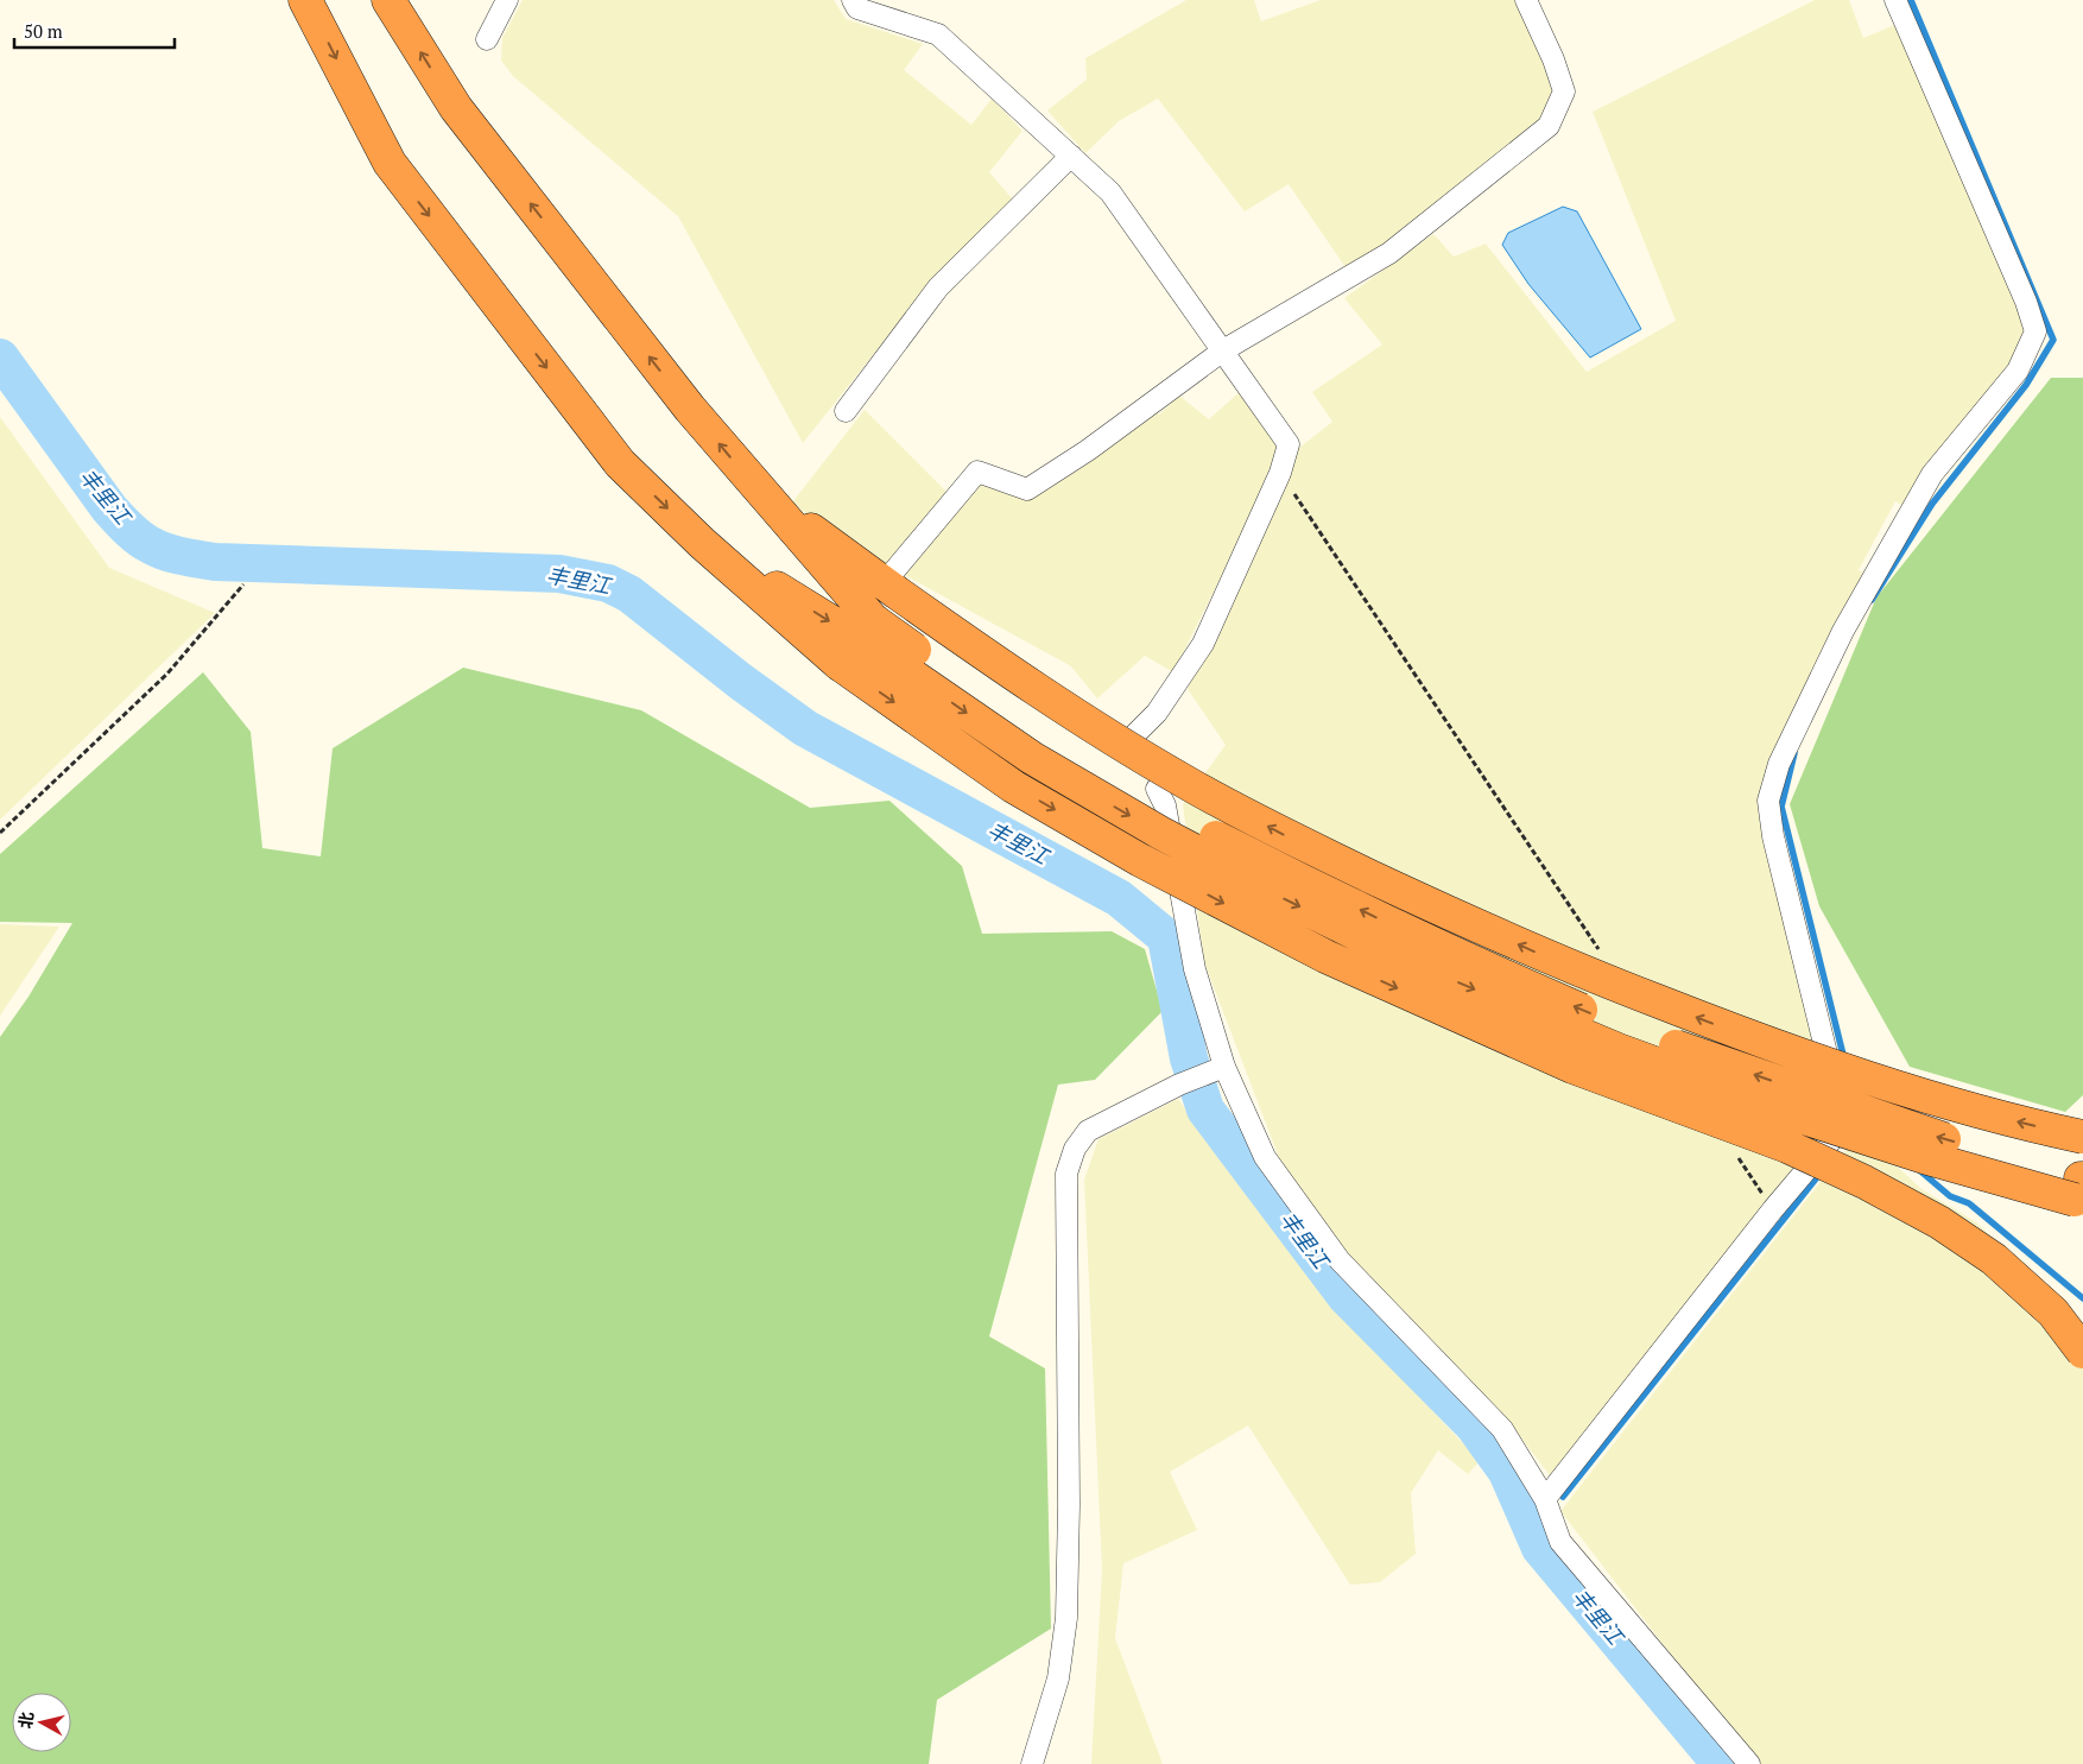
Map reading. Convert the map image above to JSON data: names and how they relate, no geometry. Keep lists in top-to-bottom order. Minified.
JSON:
{"water":["丰里江"],"scale_bar":"50 m","north":"left"}
